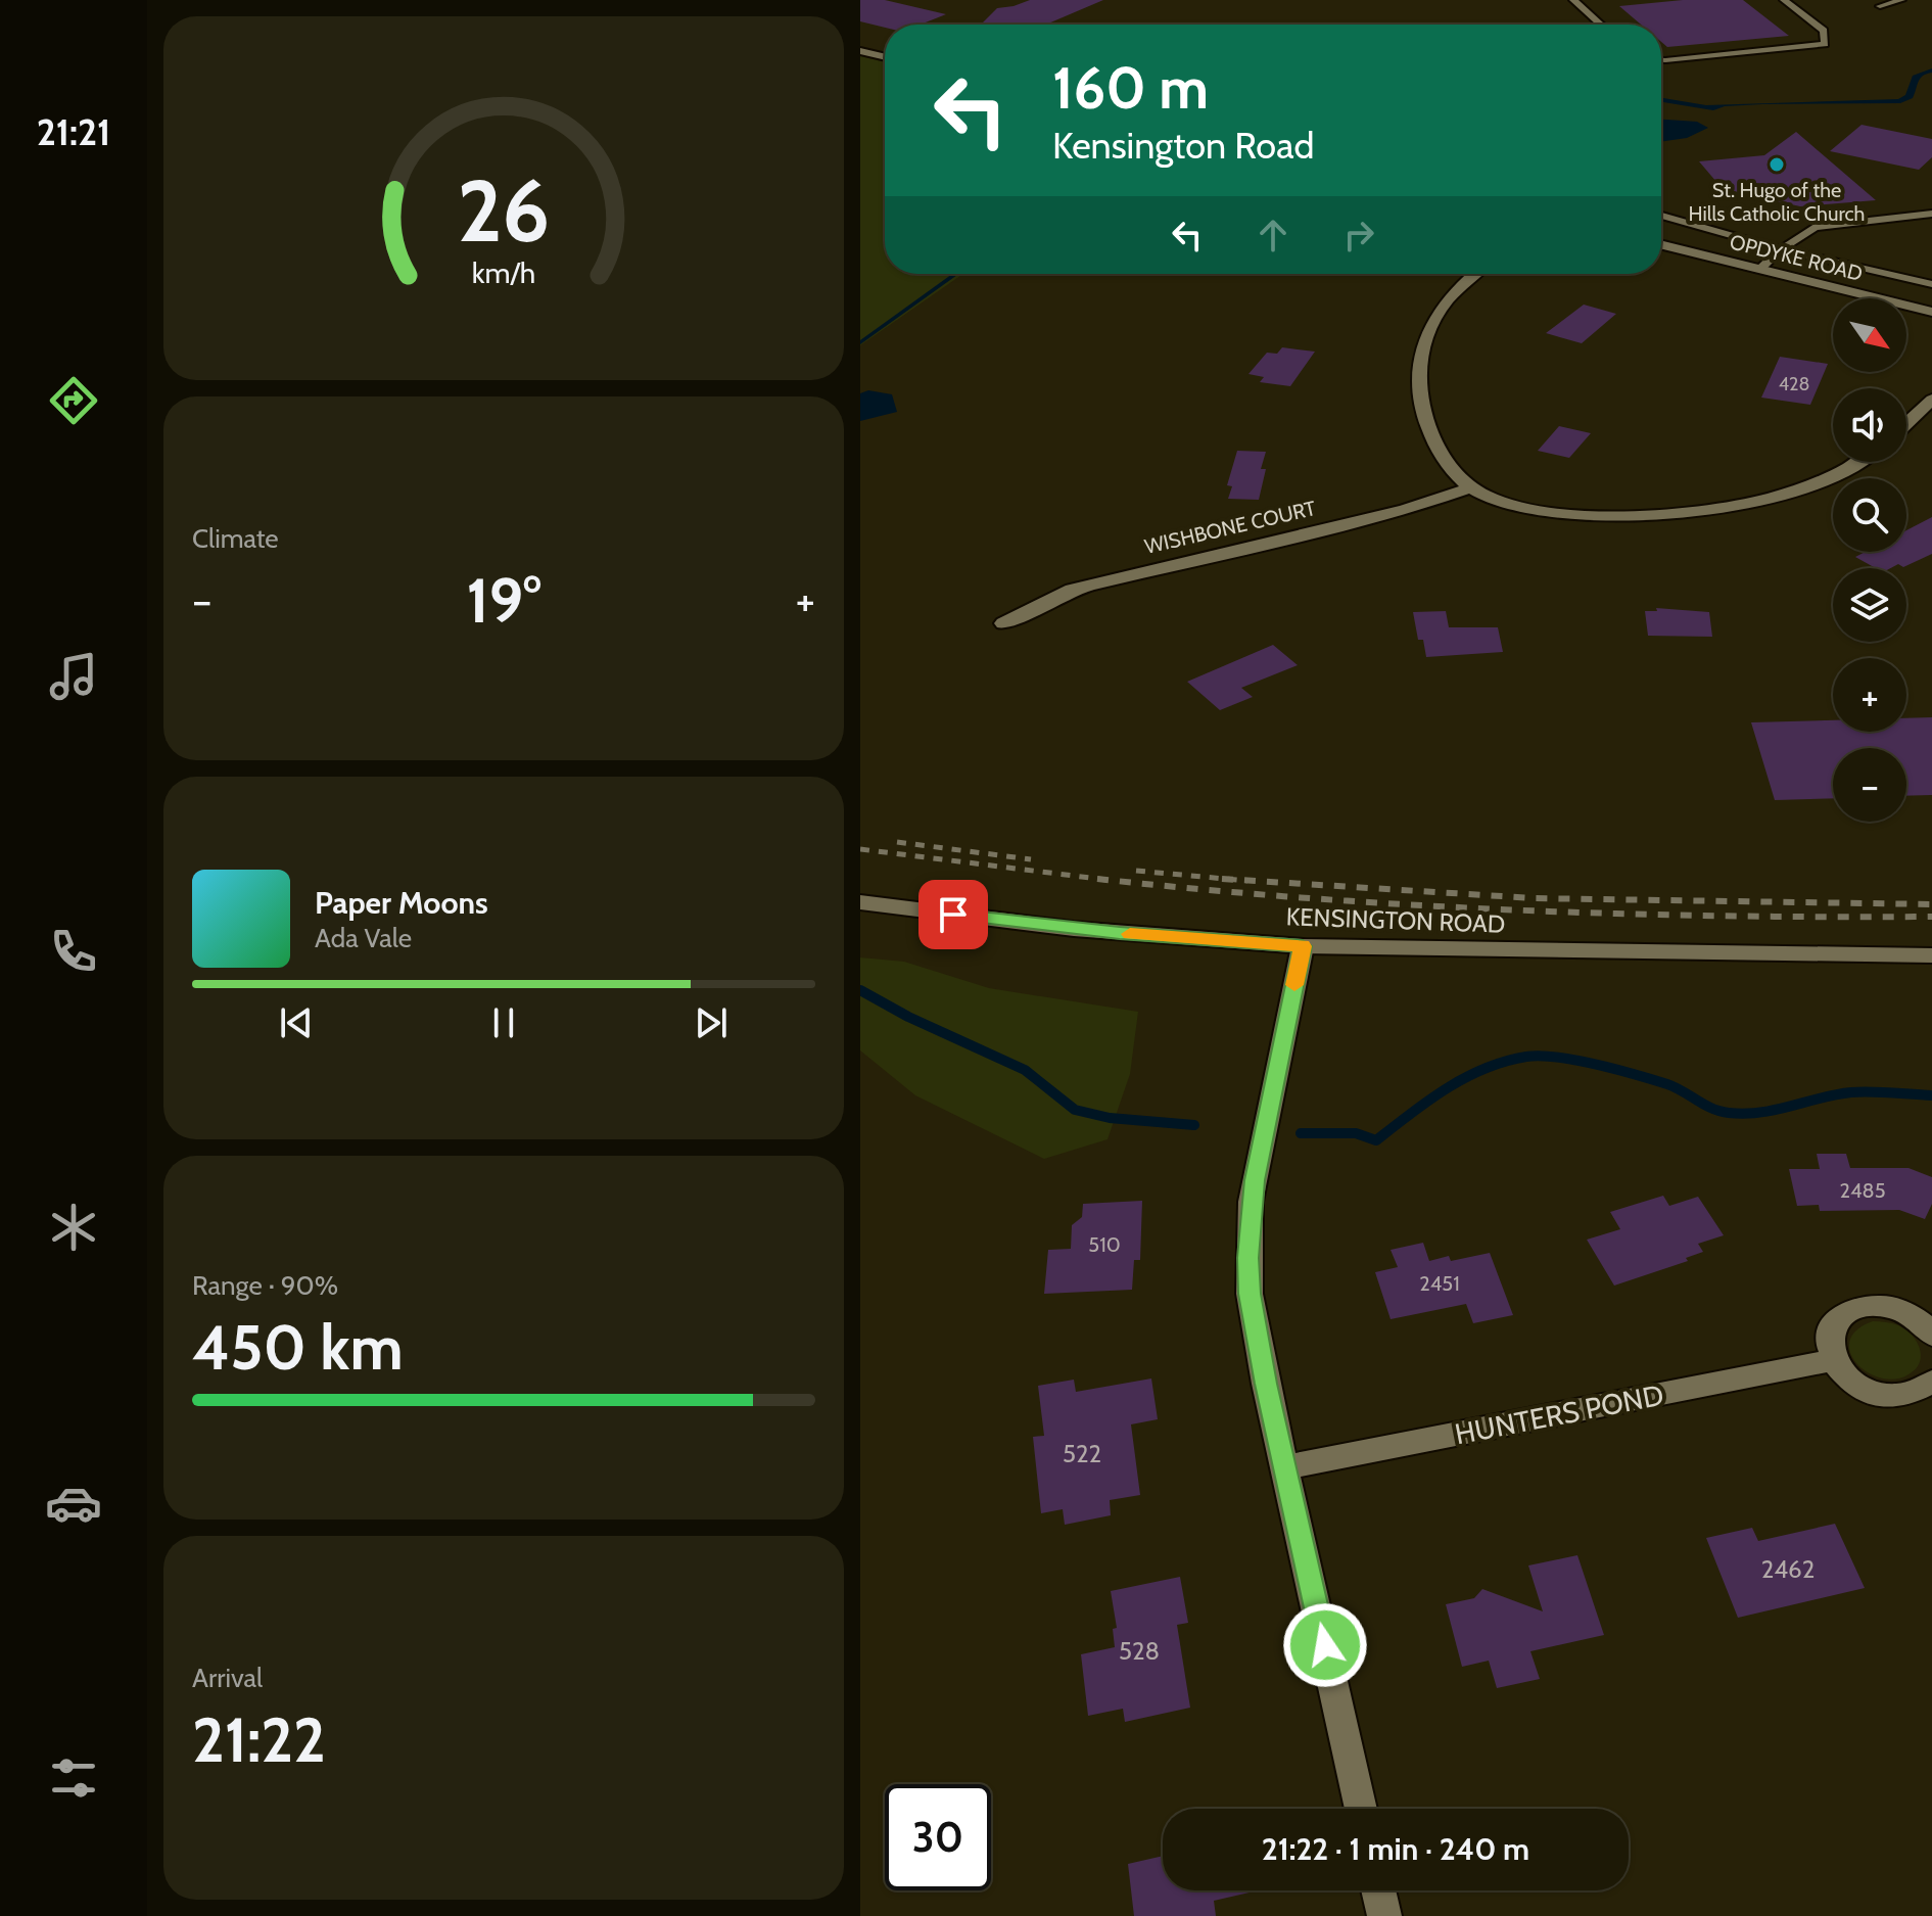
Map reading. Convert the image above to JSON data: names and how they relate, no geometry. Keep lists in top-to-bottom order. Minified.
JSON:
{"streets":{"street":["OPDYKE ROAD","WISHBONE COURT","KENSINGTON ROAD","HUNTERS POND"]},"places":["St. Hugo of the Hills Catholic Church"],"house_numbers":["428","2485","510","2451","522","2462","528"],"north":"bottom right","page":{"tabs":"21:21","turn":["160 m","Kensington Road"],"map_buttons":["+","−"],"tile":["Climate",["Range · 90%","450 km"],["Arrival","21:22"]],"heat":["−","19°","+"],"song":["Paper Moons","Ada Vale"],"limit":"30","trip":"21:22 · 1 min · 240 m","gauge":["26","km/h"]}}
